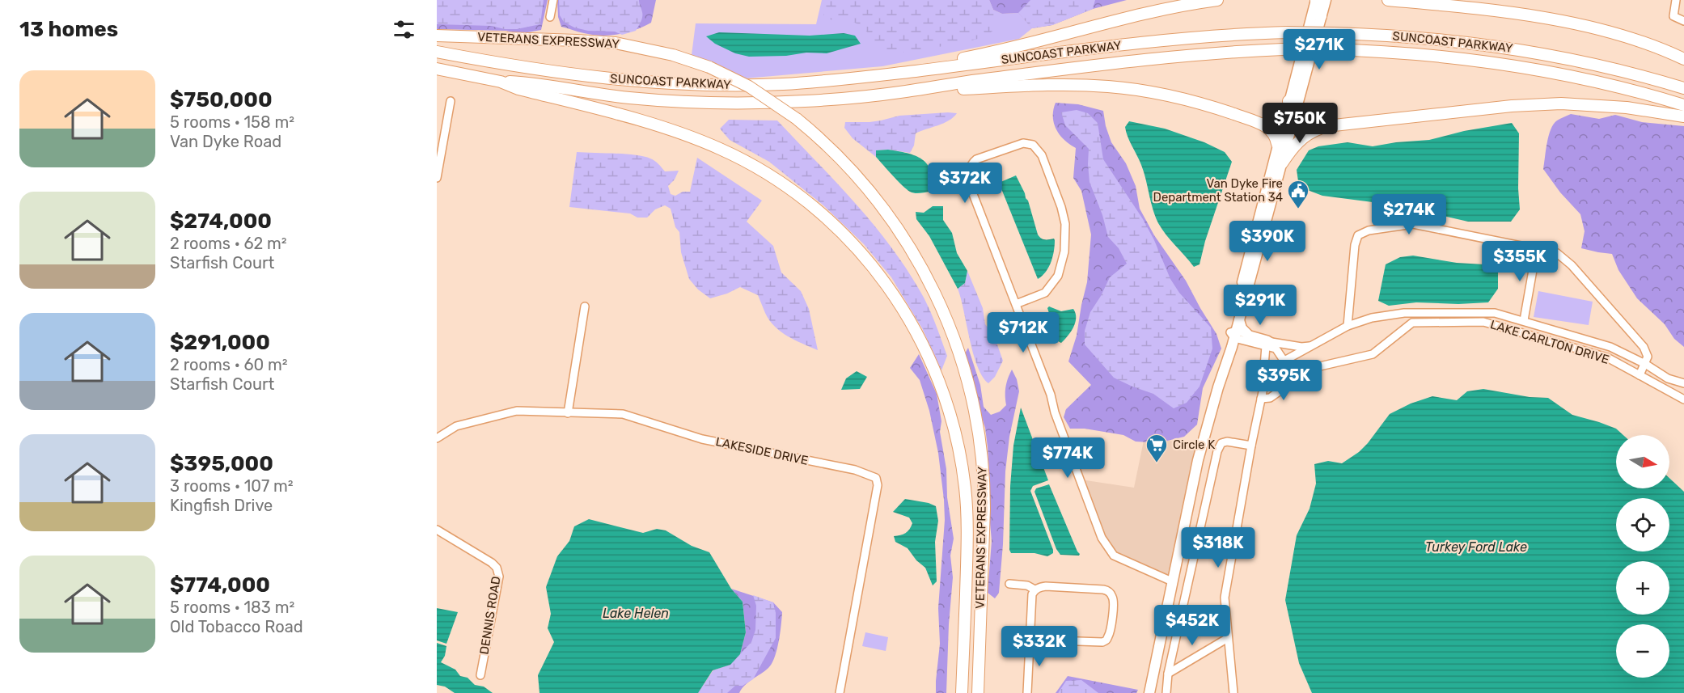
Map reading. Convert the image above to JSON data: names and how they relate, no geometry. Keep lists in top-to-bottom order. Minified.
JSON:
{"streets":{"highway":["VETERANS EXPRESSWAY","SUNCOAST PARKWAY"],"street":["LAKE CARLTON DRIVE","LAKESIDE DRIVE","DENNIS ROAD"]},"crossings":[["VETERANS EXPRESSWAY","SUNCOAST PARKWAY"]],"water":["Turkey Ford Lake","Lake Helen"],"places":{"public building":["Van Dyke Fire Department Station 34"],"supermarket":["Circle K"]},"north":"right","page":{"heading":"13 homes","price":["$271K","$750K","$372K","$274K","$390K","$355K","$291K","$712K","$395K","$774K","$318K","$452K","$332K"],"list":[{"name":"$750,000","note":"5 rooms · 158 m² · Van Dyke Road"},{"name":"$274,000","note":"2 rooms · 62 m² · Starfish Court"},{"name":"$291,000","note":"2 rooms · 60 m² · Starfish Court"},{"name":"$395,000","note":"3 rooms · 107 m² · Kingfish Drive"},{"name":"$774,000","note":"5 rooms · 183 m² · Old Tobacco Road"}],"map_buttons":["+","−"]}}
